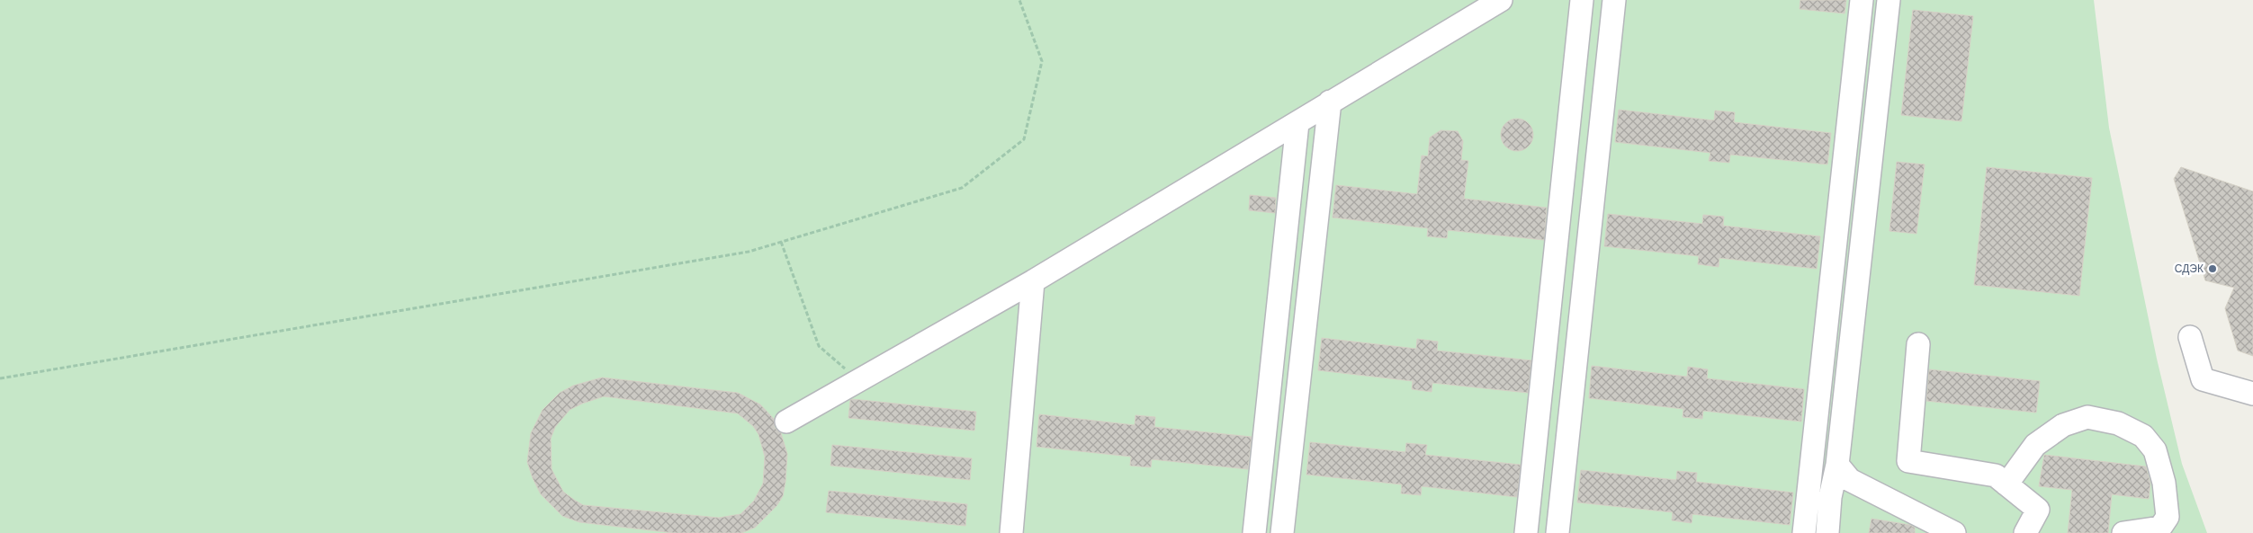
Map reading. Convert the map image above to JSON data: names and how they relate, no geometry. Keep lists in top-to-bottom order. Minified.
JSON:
{"places":["СДЭК"]}
